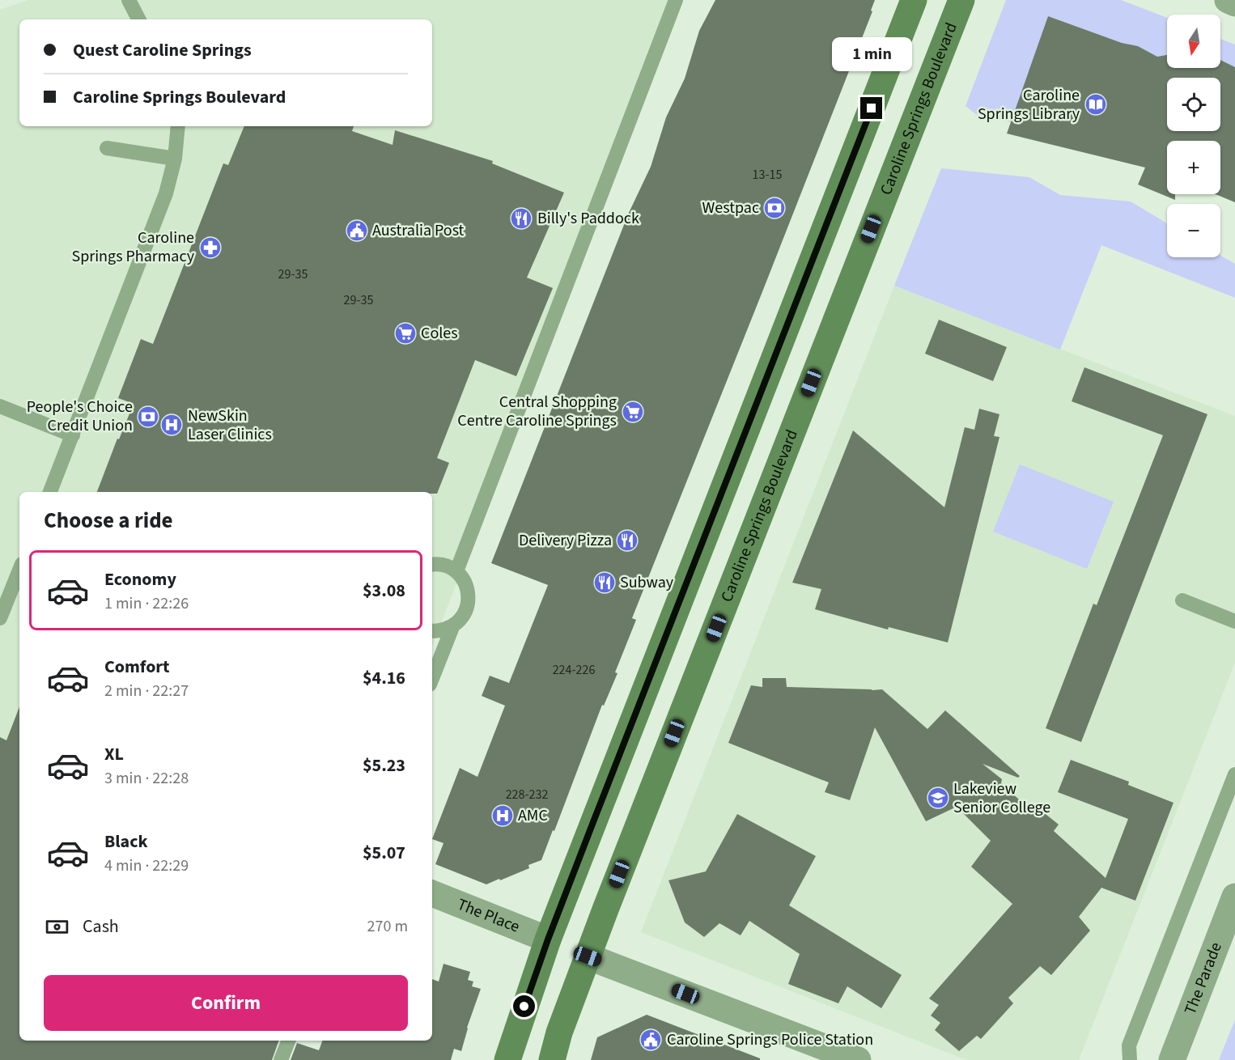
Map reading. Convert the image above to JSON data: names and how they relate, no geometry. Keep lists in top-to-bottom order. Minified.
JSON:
{"streets":{"main road":["Caroline Springs Boulevard"],"street":["The Place","The Parade"]},"places":{"library":["Caroline Springs Library"],"bank":["Westpac","People's Choice Credit Union"],"restaurant":["Billy's Paddock","Delivery Pizza","Subway"],"public building":["Australia Post","Caroline Springs Police Station"],"pharmacy":["Caroline Springs Pharmacy"],"supermarket":["Coles","Central Shopping Centre Caroline Springs"],"hospital":["NewSkin Laser Clinics","AMC"],"school or university":["Lakeview Senior College"]},"house_numbers":["13-15","29-35","29-35","224-226","228-232"],"north":"bottom","page":{"map_buttons":["+","−"],"banner":["Quest Caroline Springs","Caroline Springs Boulevard"],"bubble":"1 min","heading":"Choose a ride","list":[{"name":"Economy","note":"1 min · 22:26","value":"$3.08"},{"name":"Comfort","note":"2 min · 22:27","value":"$4.16"},{"name":"XL","note":"3 min · 22:28","value":"$5.23"},{"name":"Black","note":"4 min · 22:29","value":"$5.07"}],"pay":["Cash","270 m"],"buttons":"Confirm"}}
